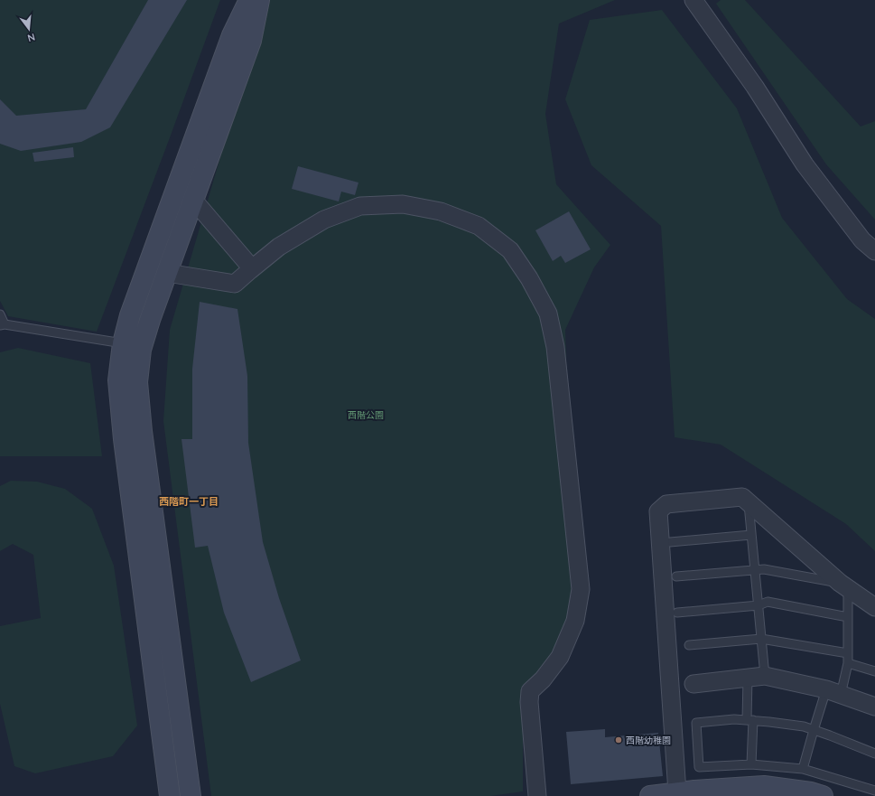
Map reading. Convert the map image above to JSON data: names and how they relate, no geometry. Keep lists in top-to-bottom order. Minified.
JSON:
{"districts":["西階町一丁目"],"parks":["西階公園"],"places":["西階幼稚園"],"north":"bottom"}
